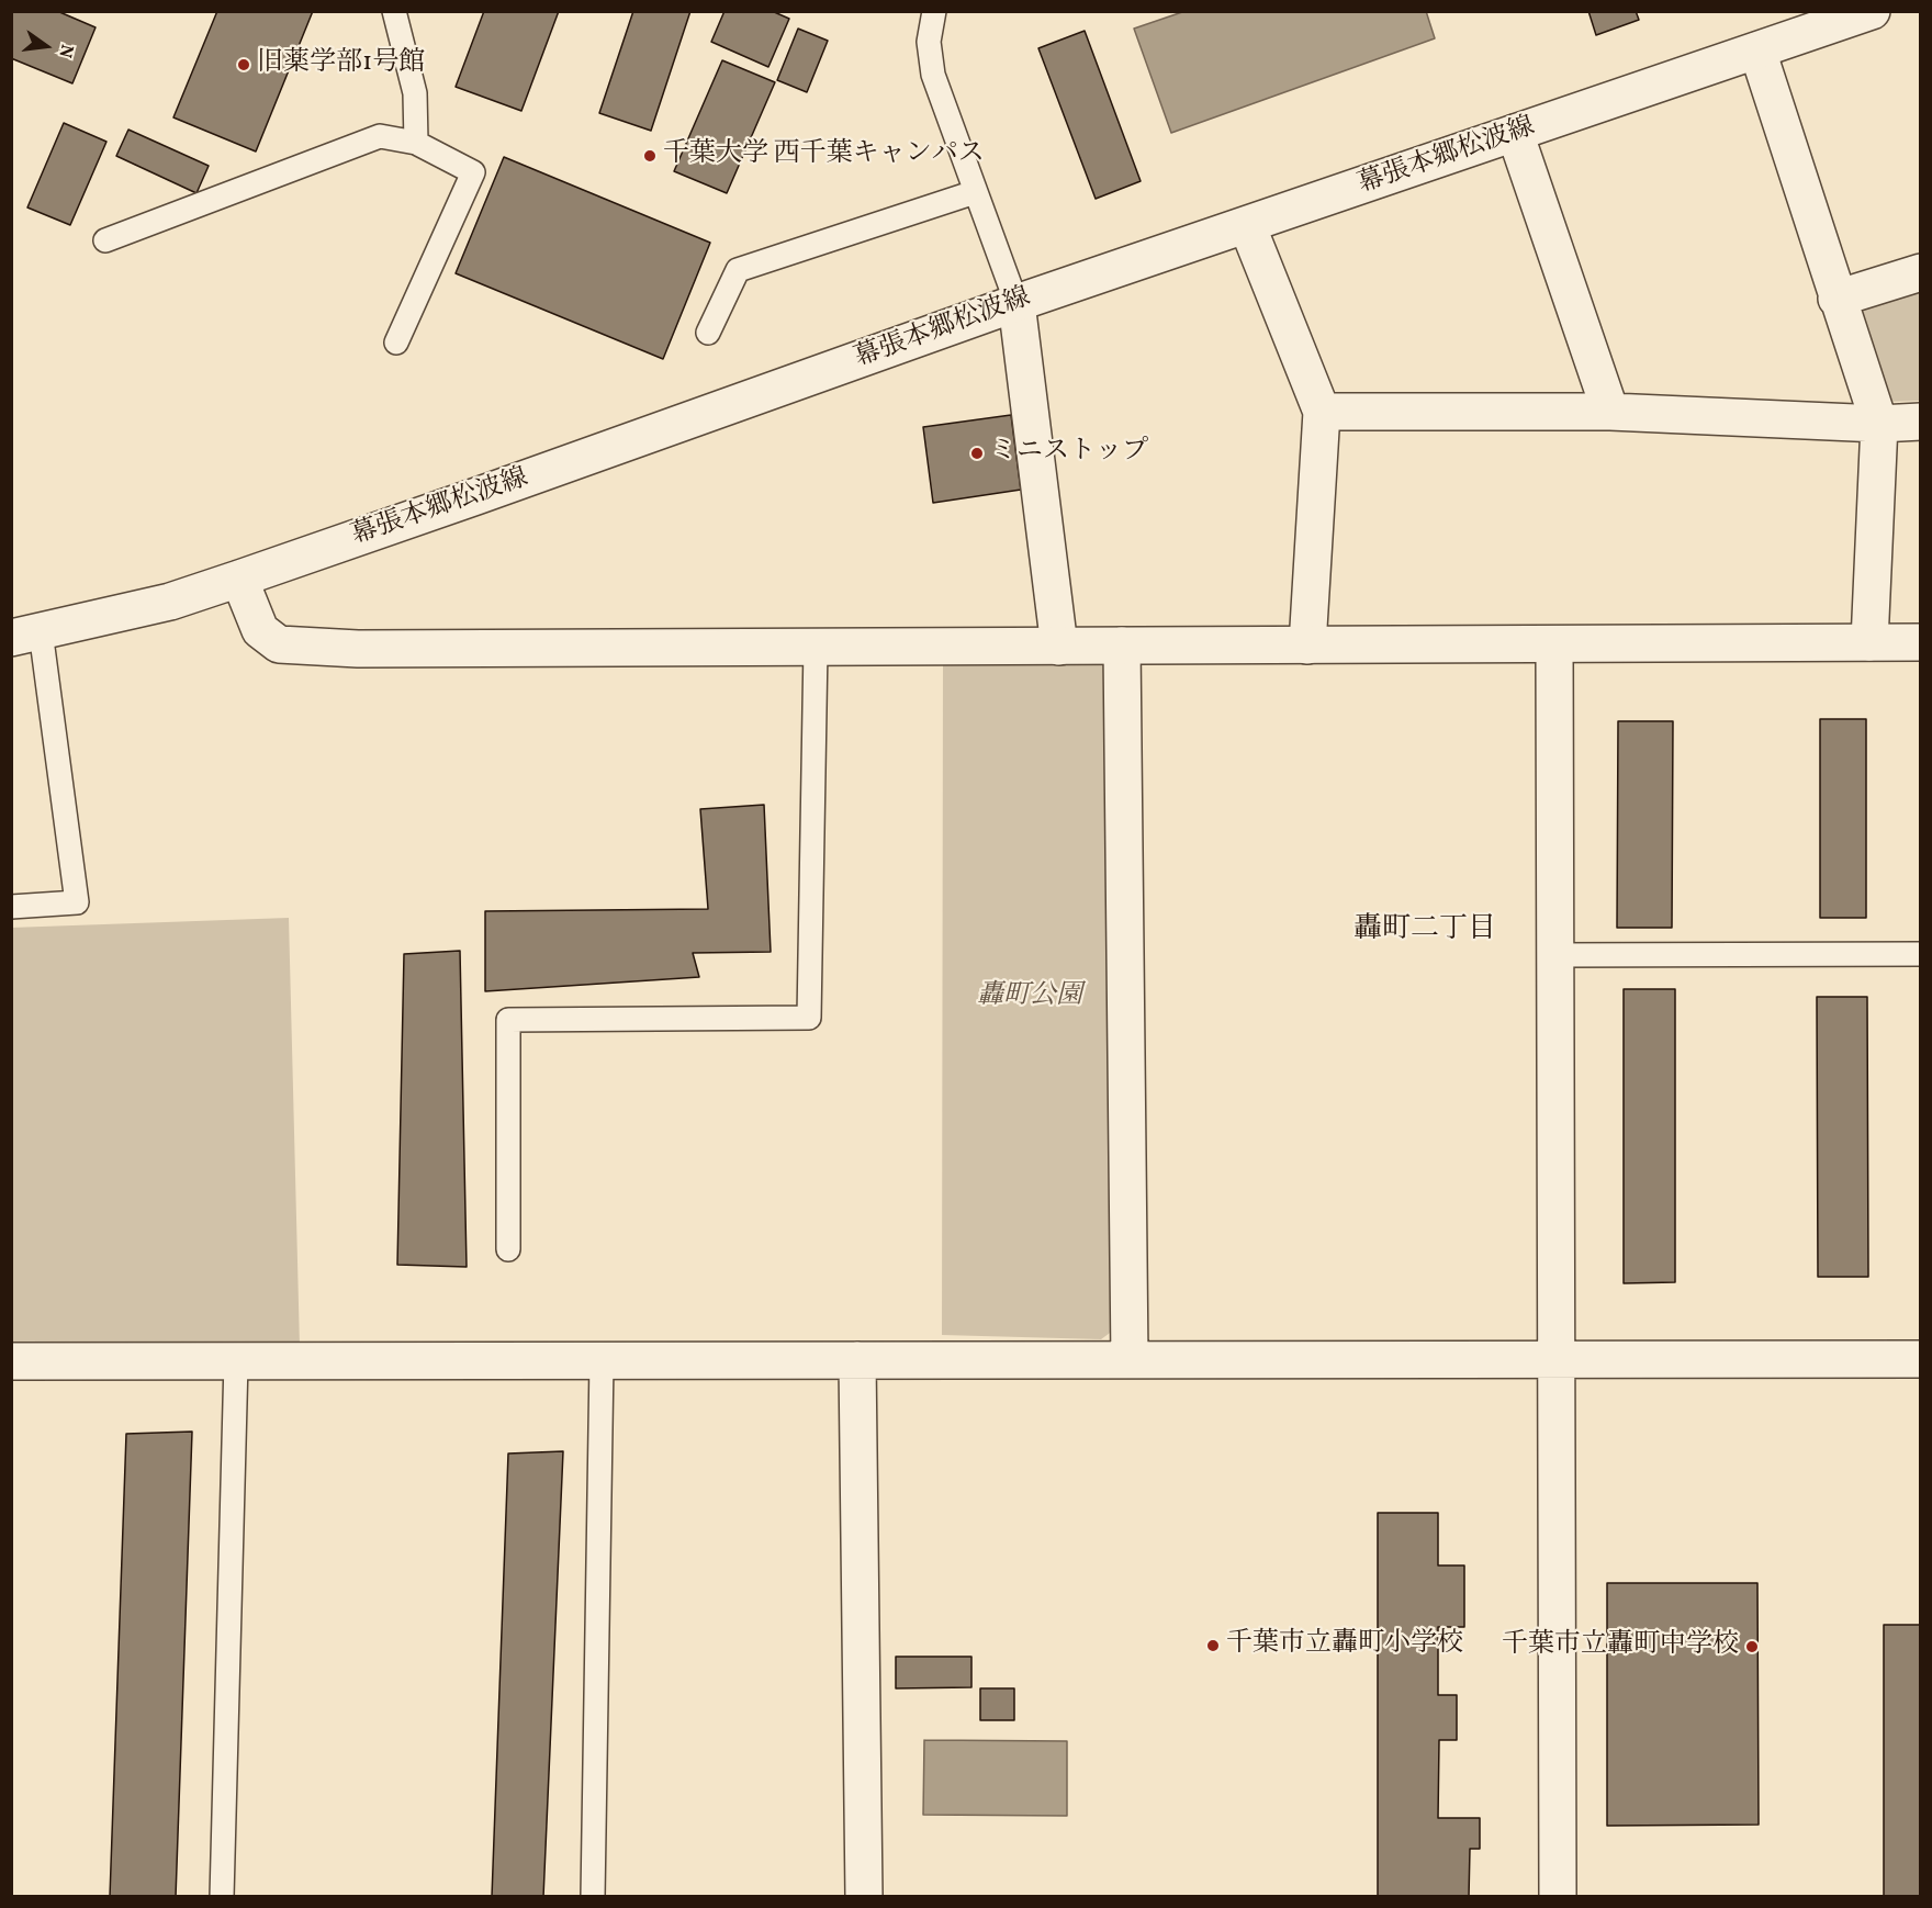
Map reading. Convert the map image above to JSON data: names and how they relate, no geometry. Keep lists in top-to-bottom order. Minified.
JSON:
{"streets":{"street":["幕張本郷松波線"]},"districts":["轟町二丁目"],"parks":["轟町公園"],"places":["旧薬学部1号館","千葉大学 西千葉キャンパス","ミニストップ","千葉市立轟町小学校","千葉市立轟町中学校"],"north":"right"}
